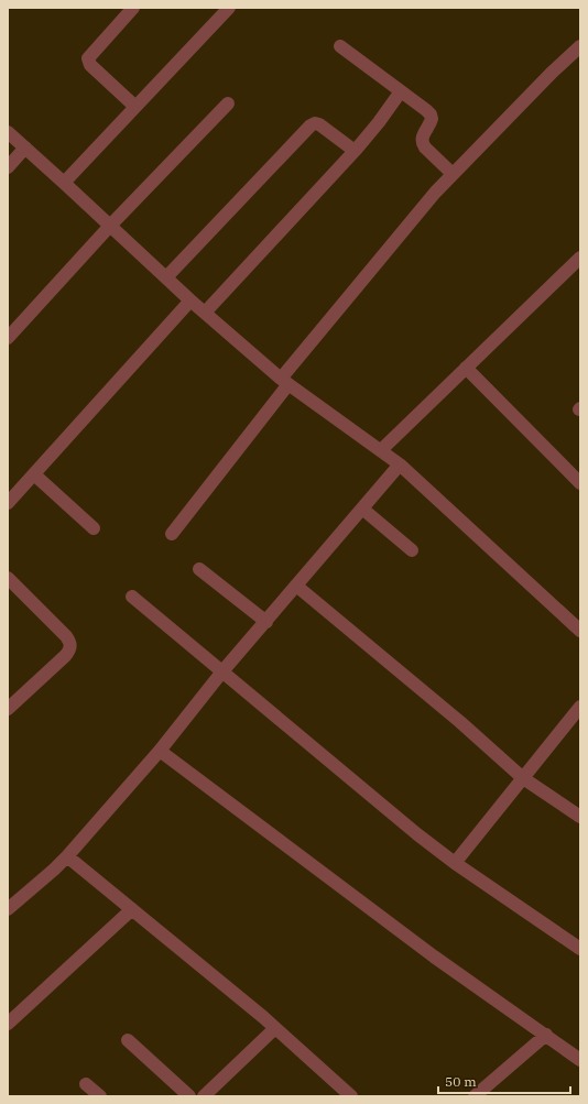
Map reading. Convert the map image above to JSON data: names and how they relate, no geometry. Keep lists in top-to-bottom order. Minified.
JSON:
{"scale_bar":"50 m"}
